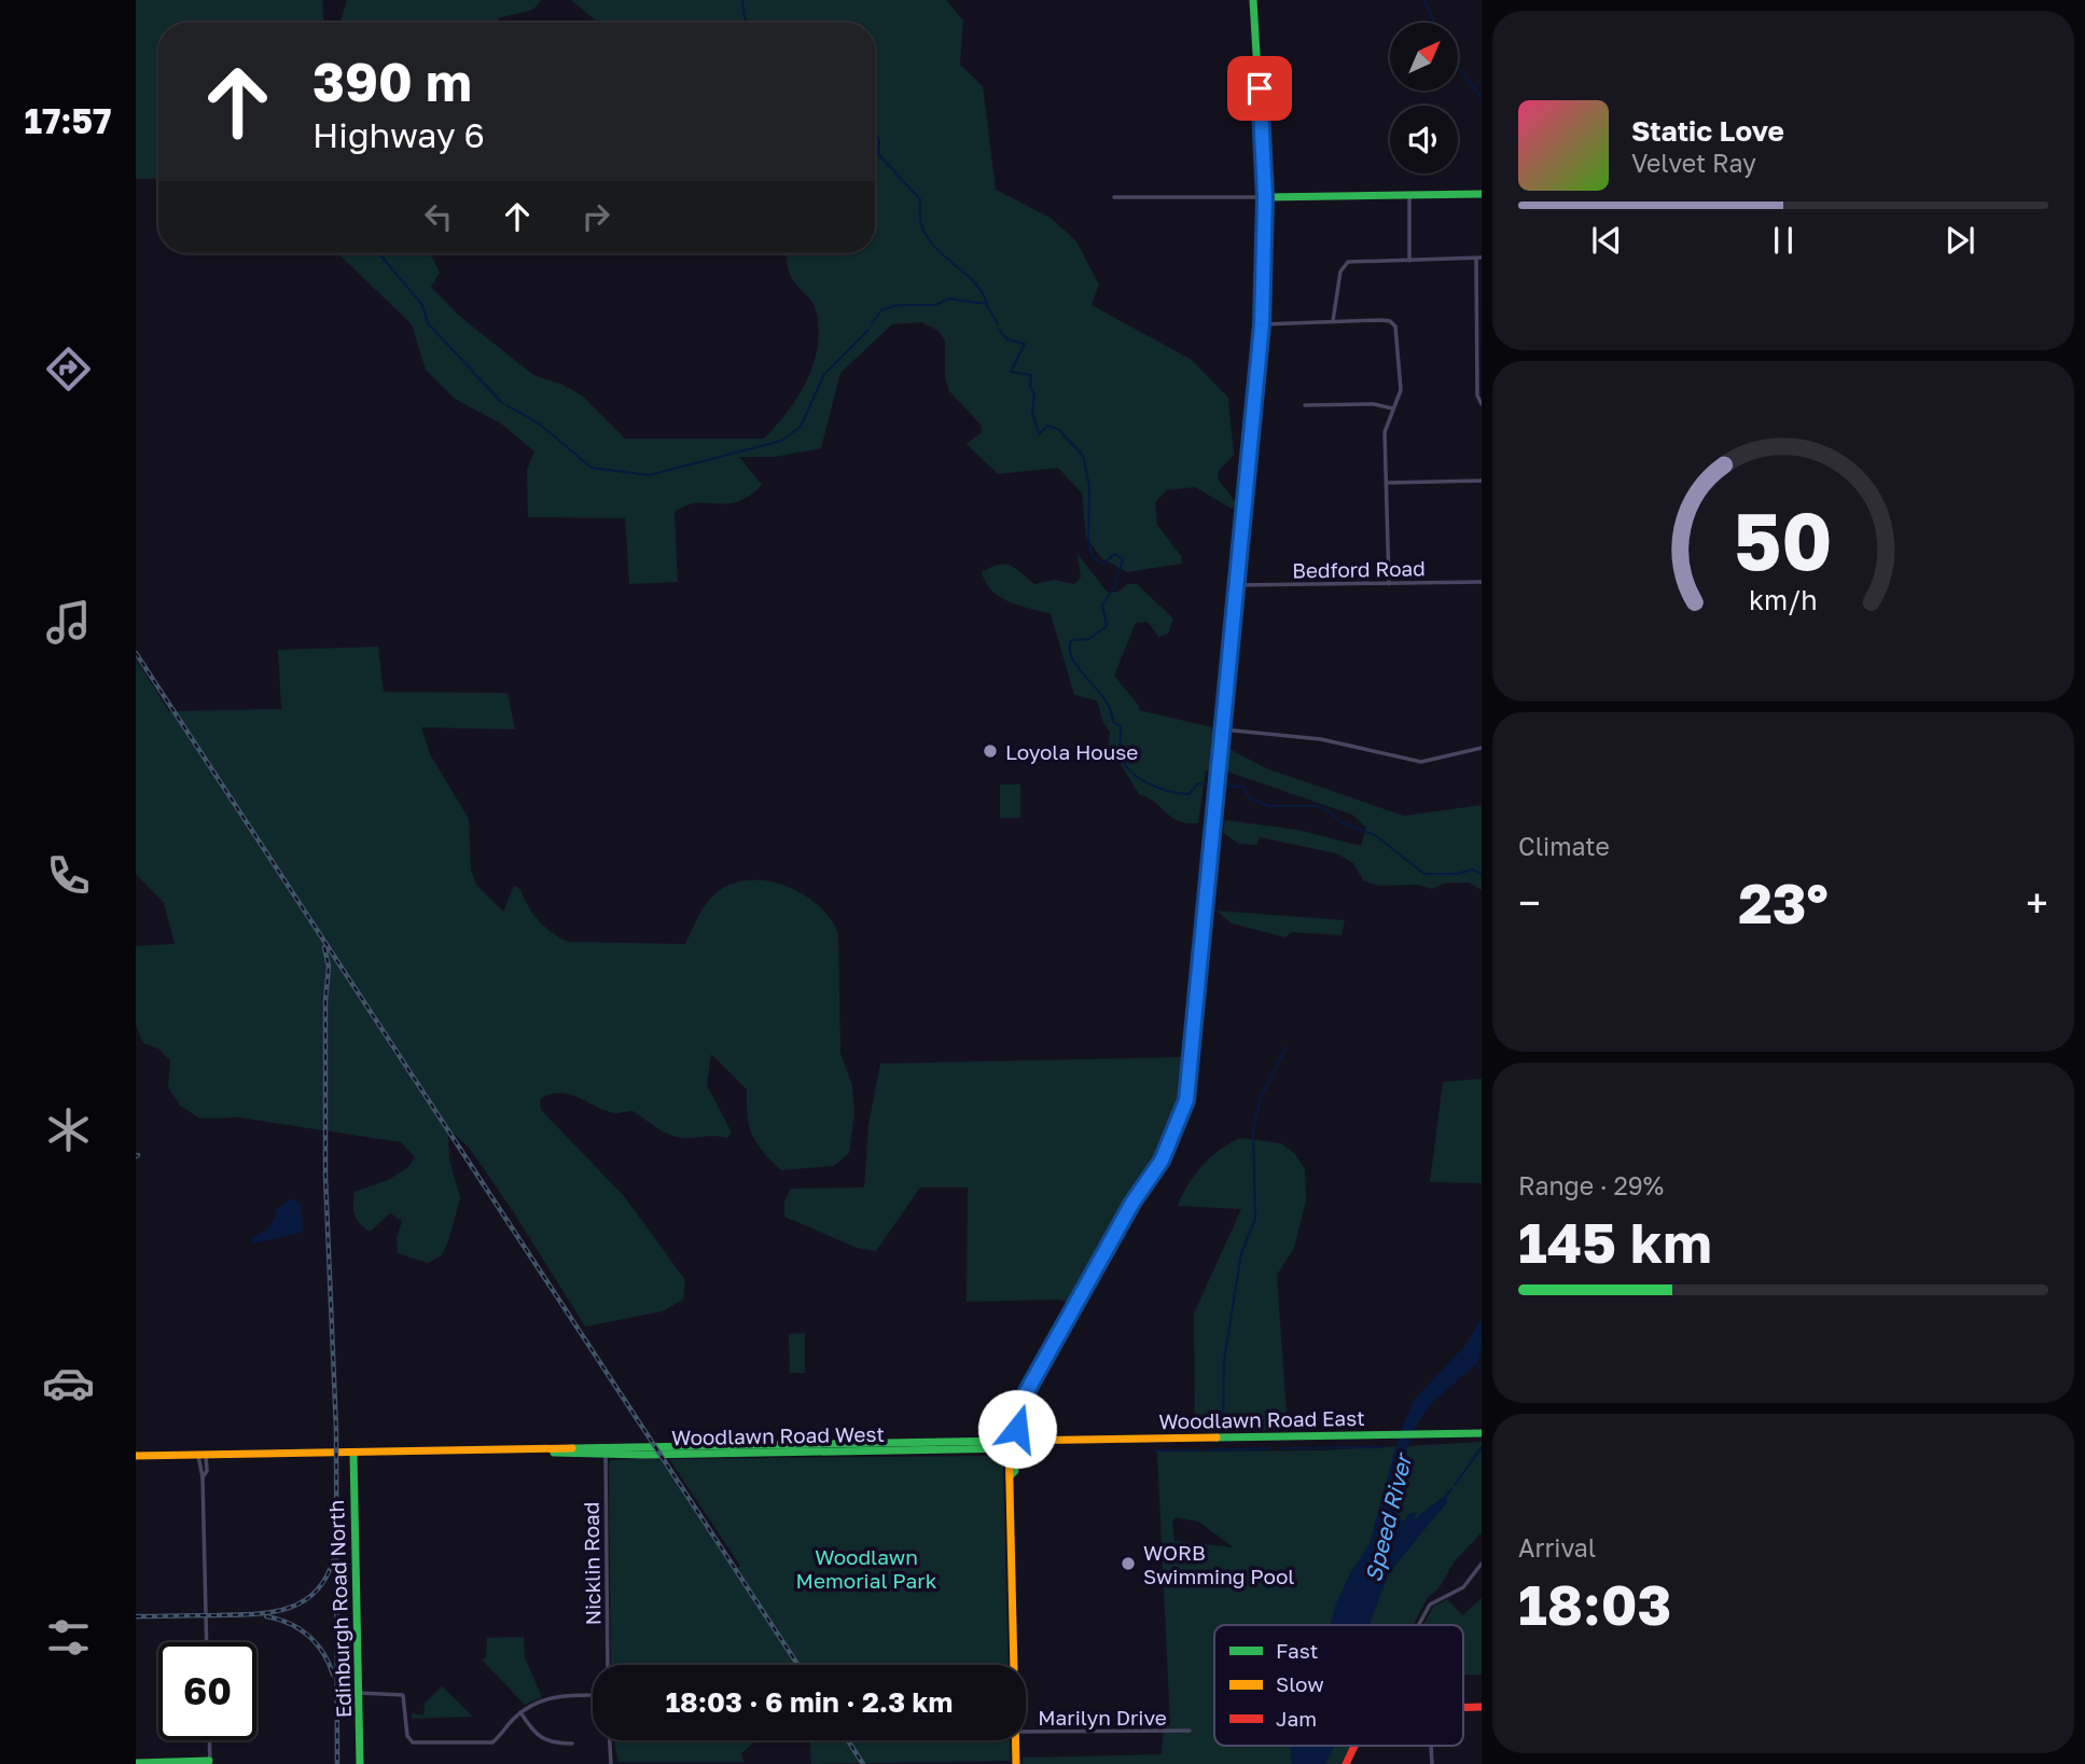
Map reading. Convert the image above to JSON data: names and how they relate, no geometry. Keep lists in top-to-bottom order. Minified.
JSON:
{"streets":{"main road":["Woodlawn Road East","Woodlawn Road West","Edinburgh Road North"],"street":["Bedford Road","Nicklin Road","Marilyn Drive"]},"crossings":[["Woodlawn Road East","Woodlawn Road West"],["Woodlawn Road West","Nicklin Road"],["Woodlawn Road West","Edinburgh Road North"]],"water":["Speed River"],"parks":["Woodlawn Memorial Park"],"places":["Loyola House","WORB Swimming Pool"],"legend":["Fast","Slow","Jam"],"north":"top right","page":{"tabs":"17:57","turn":["390 m","Highway 6"],"song":["Static Love","Velvet Ray"],"tile":["Climate",["Range · 29%","145 km"],["Arrival","18:03"]],"heat":["−","23°","+"],"limit":"60","trip":"18:03 · 6 min · 2.3 km","gauge":["50","km/h"]}}
